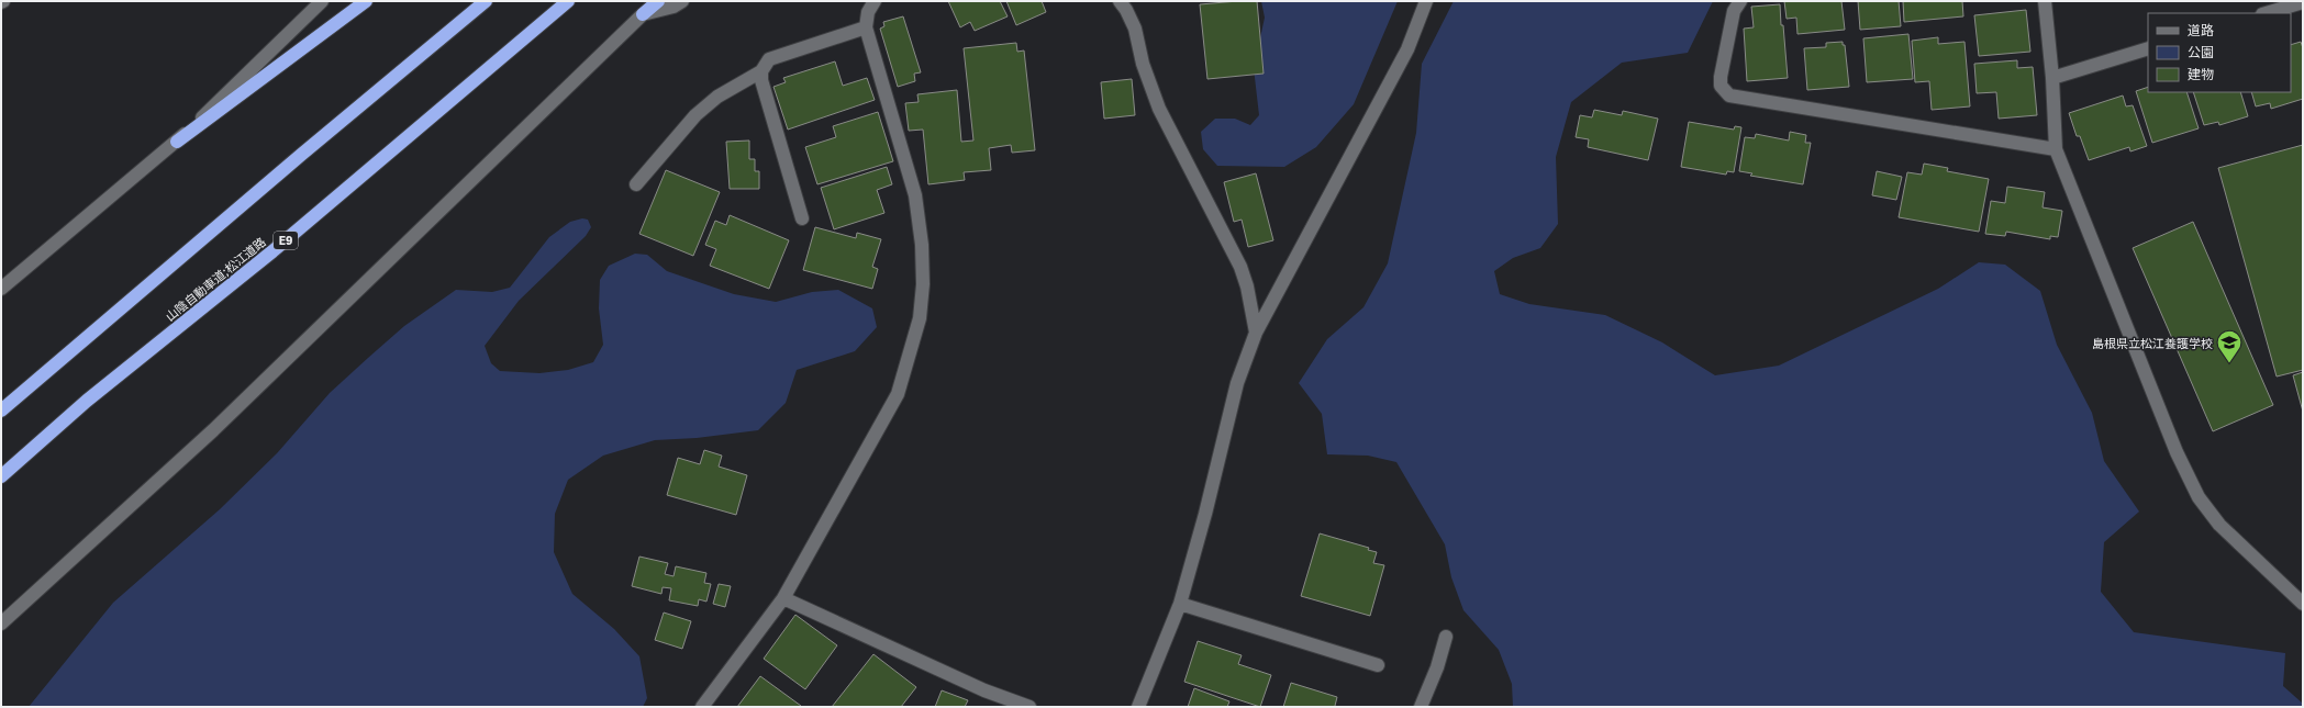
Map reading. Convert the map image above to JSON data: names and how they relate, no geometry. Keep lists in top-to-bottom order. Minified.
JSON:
{"streets":{"highway":["E9","山陰自動車道;松江道路"]},"places":{"school or university":["島根県立松江養護学校"]},"legend":["道路","公園","建物"]}
